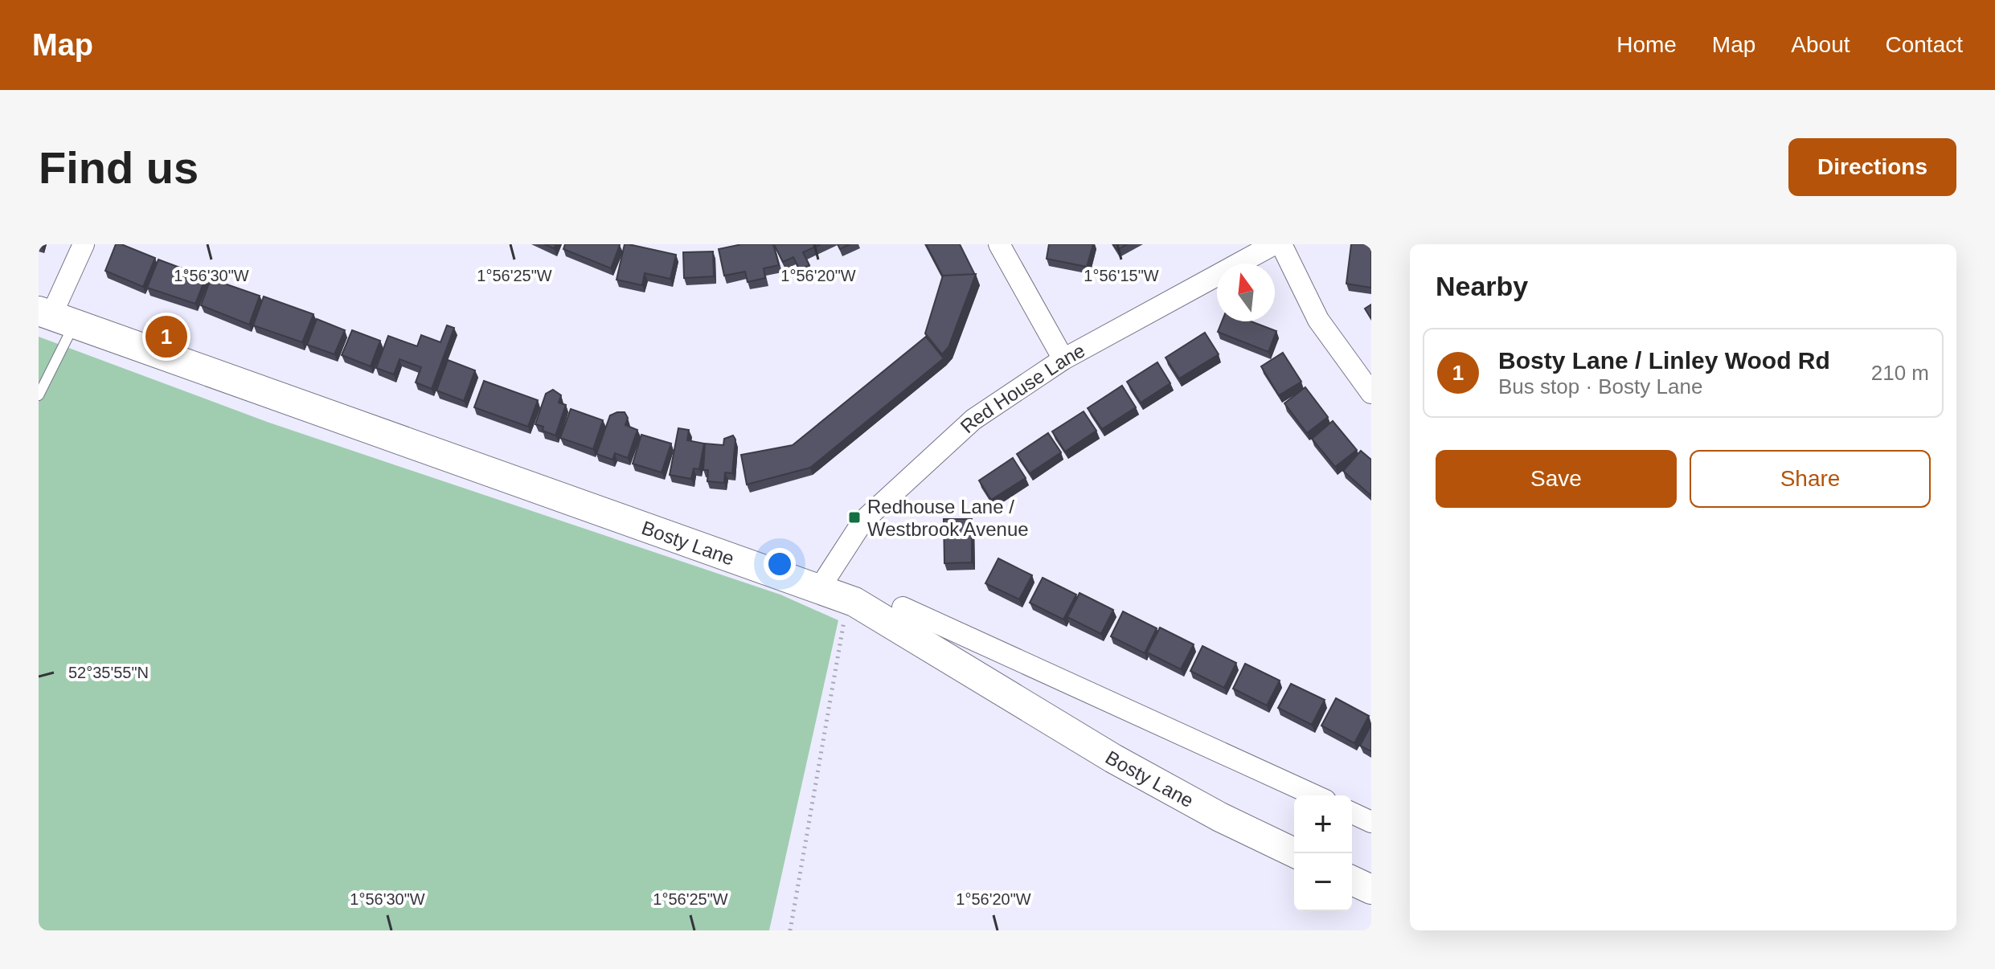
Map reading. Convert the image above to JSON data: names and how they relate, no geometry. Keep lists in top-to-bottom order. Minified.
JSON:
{"streets":{"main road":["Bosty Lane"],"street":["Red House Lane"]},"crossings":[["Red House Lane","Bosty Lane"]],"places":{"transit":["Redhouse Lane / Westbrook Avenue"]},"north":"top","page":{"header":"Map","nav":["Home","Map","About","Contact"],"buttons":["Directions",["Save","Share"]],"title":"Find us","heading":"Nearby","pins":"1","list":[{"mark":"1","name":"Bosty Lane / Linley Wood Rd","note":"Bus stop · Bosty Lane","value":"210 m"}],"map_buttons":["+","−"]},"coordinates":["1°56'30\"W","1°56'25\"W","1°56'20\"W","1°56'15\"W","52°35'55\"N"]}
